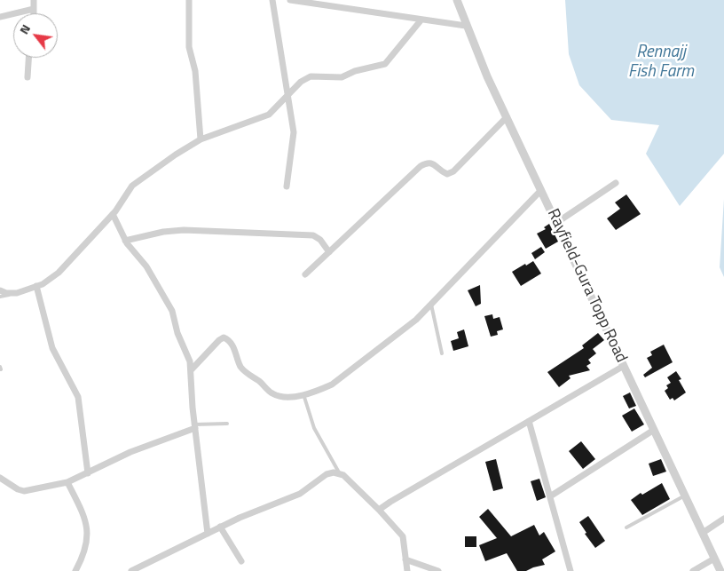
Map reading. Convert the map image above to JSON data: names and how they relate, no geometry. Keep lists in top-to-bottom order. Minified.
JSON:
{"streets":{"street":["Rayfield-Gura Topp Road"]},"water":["Rennajj Fish Farm"],"north":"top left"}
